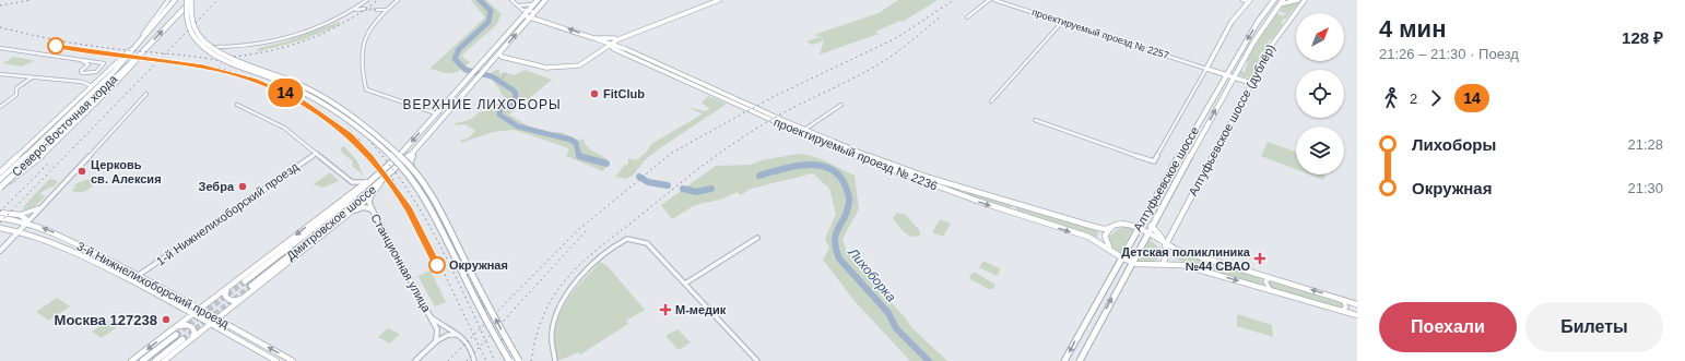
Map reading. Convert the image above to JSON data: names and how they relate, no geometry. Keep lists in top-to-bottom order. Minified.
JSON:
{"streets":{"main road":["Алтуфьевское шоссе (дублёр)","Северо-Восточная хорда","проектируемый проезд № 2236","Алтуфьевское шоссе","Дмитровское шоссе","3-й Нижнелихоборский проезд"],"street":["проектируемый проезд № 2257","1-й Нижнелихоборский проезд","Станционная улица"]},"crossings":[["проектируемый проезд № 2236","Алтуфьевское шоссе"],["проектируемый проезд № 2236","Дмитровское шоссе"],["1-й Нижнелихоборский проезд","3-й Нижнелихоборский проезд"]],"districts":["ВЕРХНИЕ ЛИХОБОРЫ"],"water":["Лихоборка"],"places":{"other":["FitClub","Церковь св. Алексия","Зебра","Окружная","Москва 127238"],"health":["Детская поликлиника №44 СВАО","М-медик"]},"north":"top right","page":{"on_map":"14","heading":["4 мин","21:26 – 21:30 · Поезд","128 ₽"],"legs":["2","14"],"list":[{"name":"Лихоборы","value":"21:28"},{"name":"Окружная","value":"21:30"}],"buttons":["Поехали","Билеты"]}}
